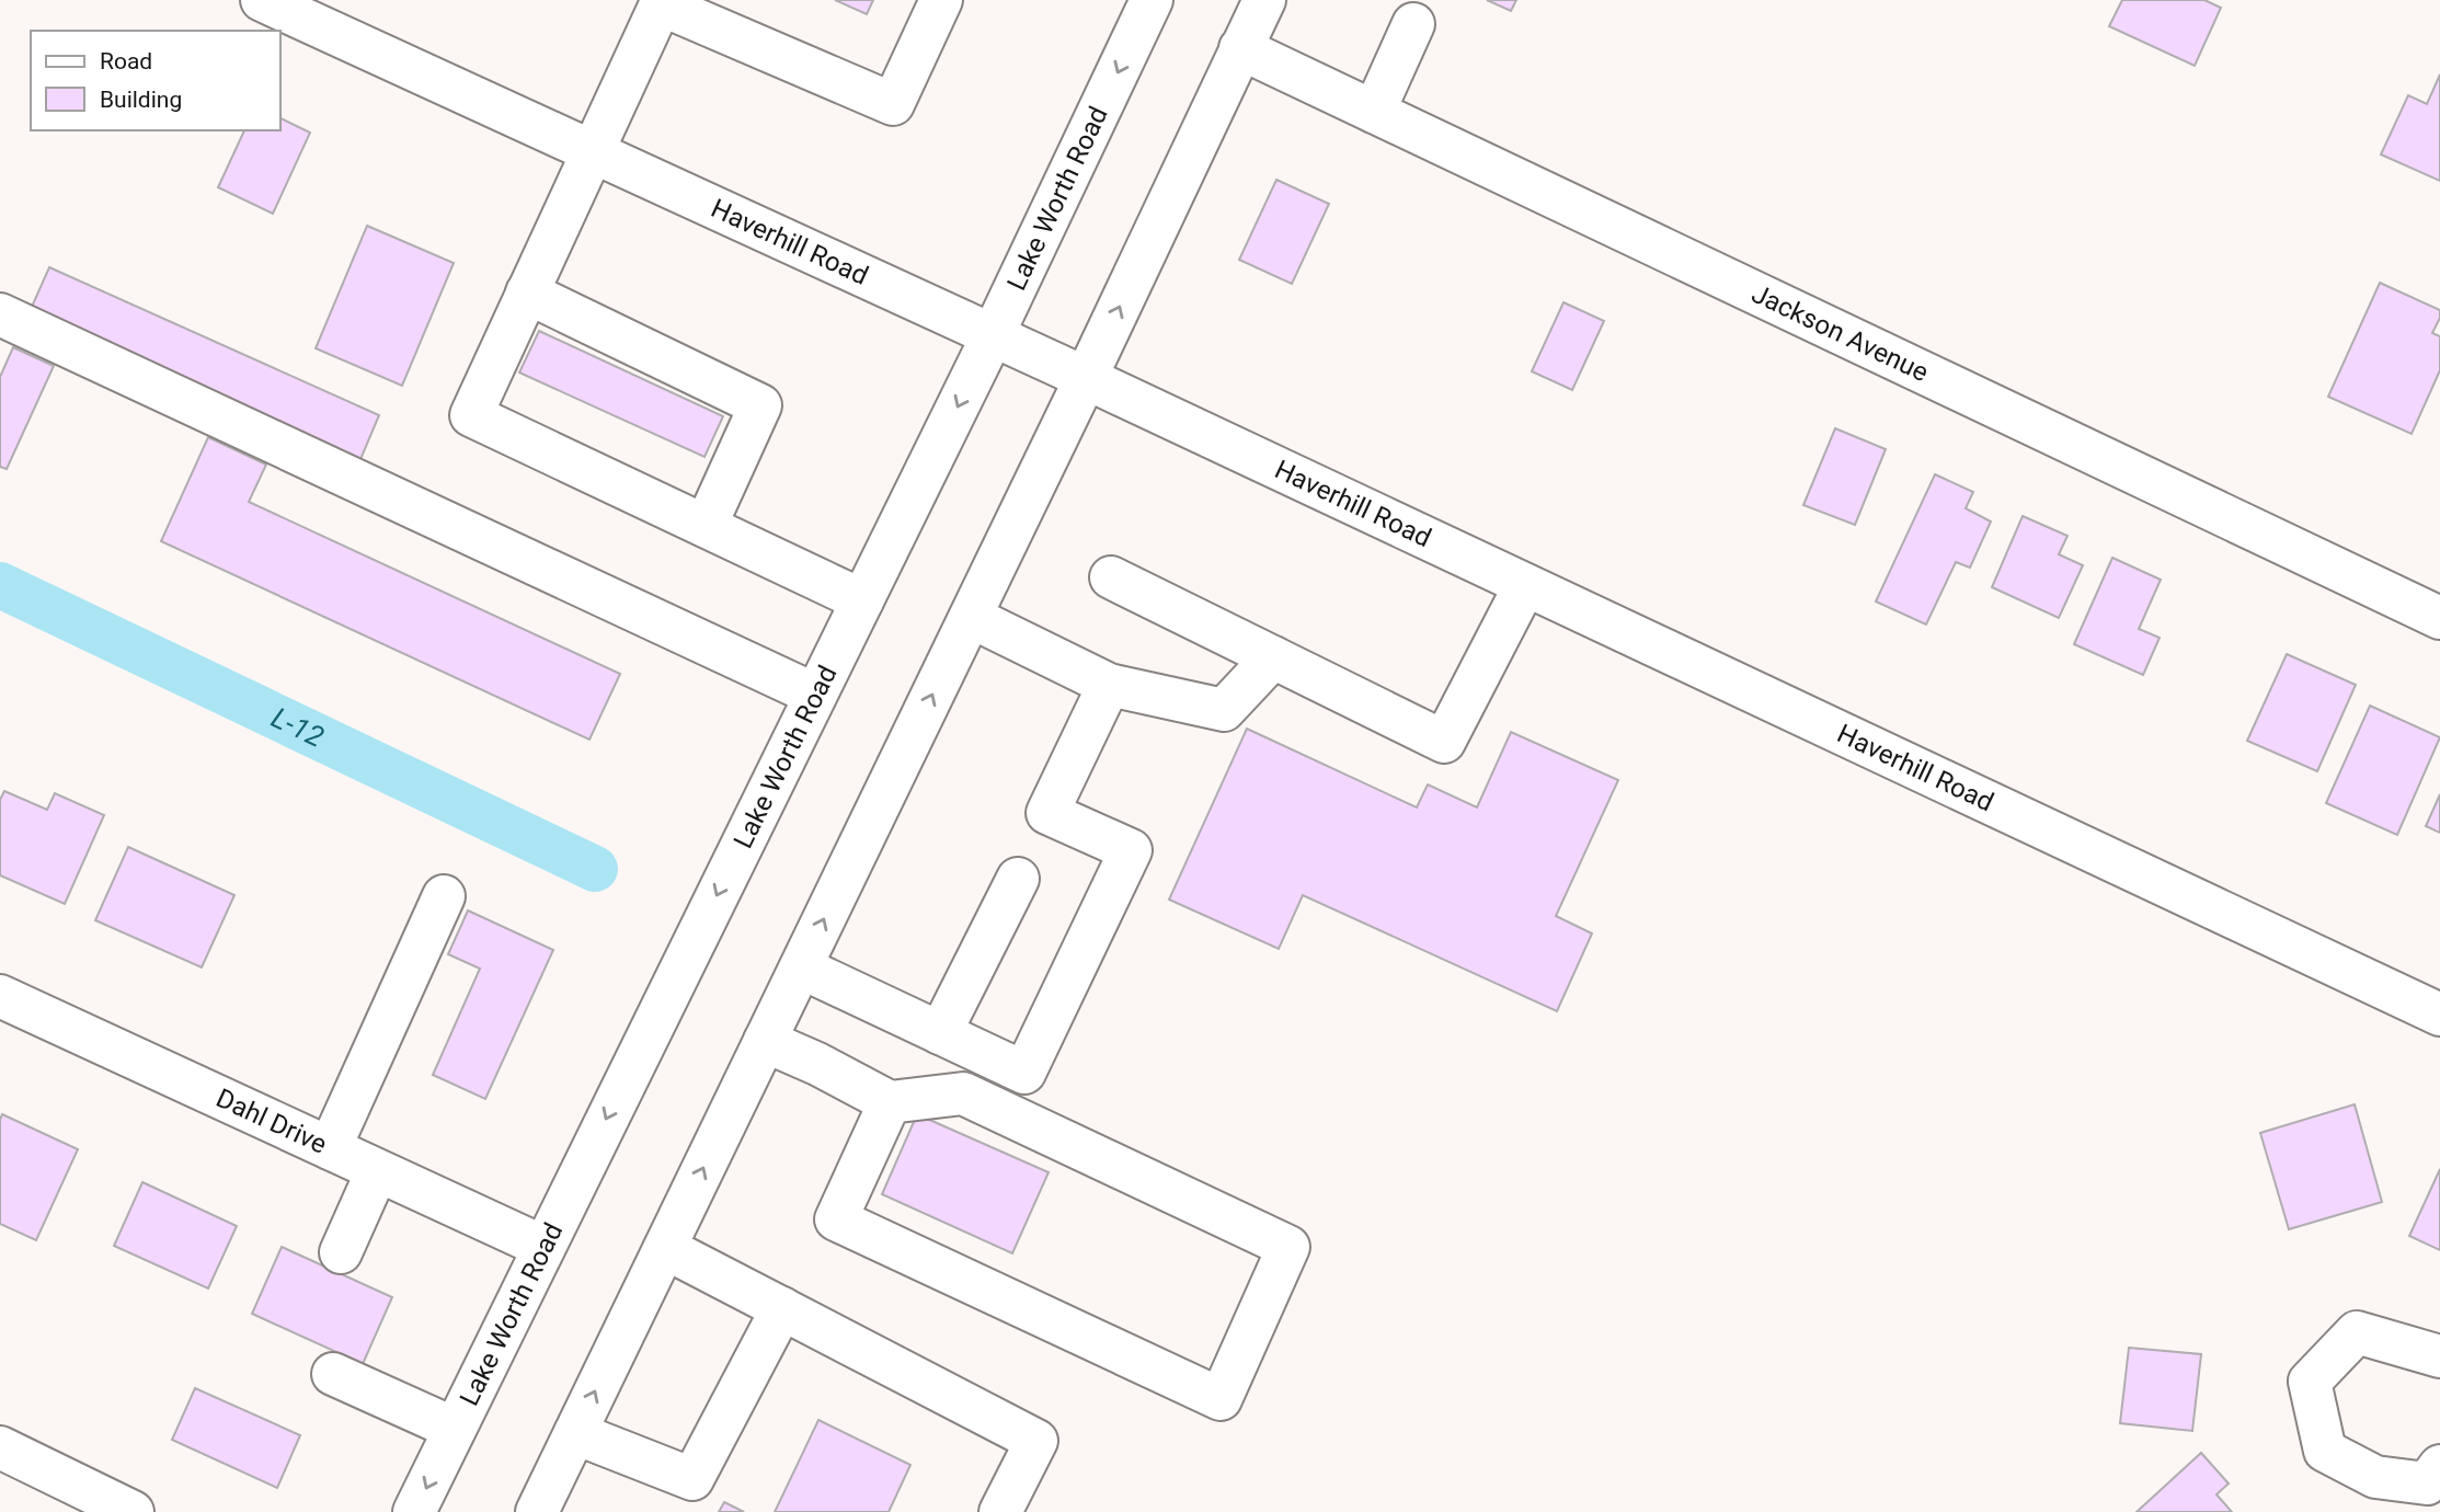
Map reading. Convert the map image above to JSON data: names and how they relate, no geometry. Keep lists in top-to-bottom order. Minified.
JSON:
{"streets":{"street":["Lake Worth Road","Haverhill Road","Jackson Avenue","Dahl Drive"]},"crossings":[["Lake Worth Road","Haverhill Road"],["Lake Worth Road","Dahl Drive"]],"water":["L-12"],"legend":["Road","Building"]}
